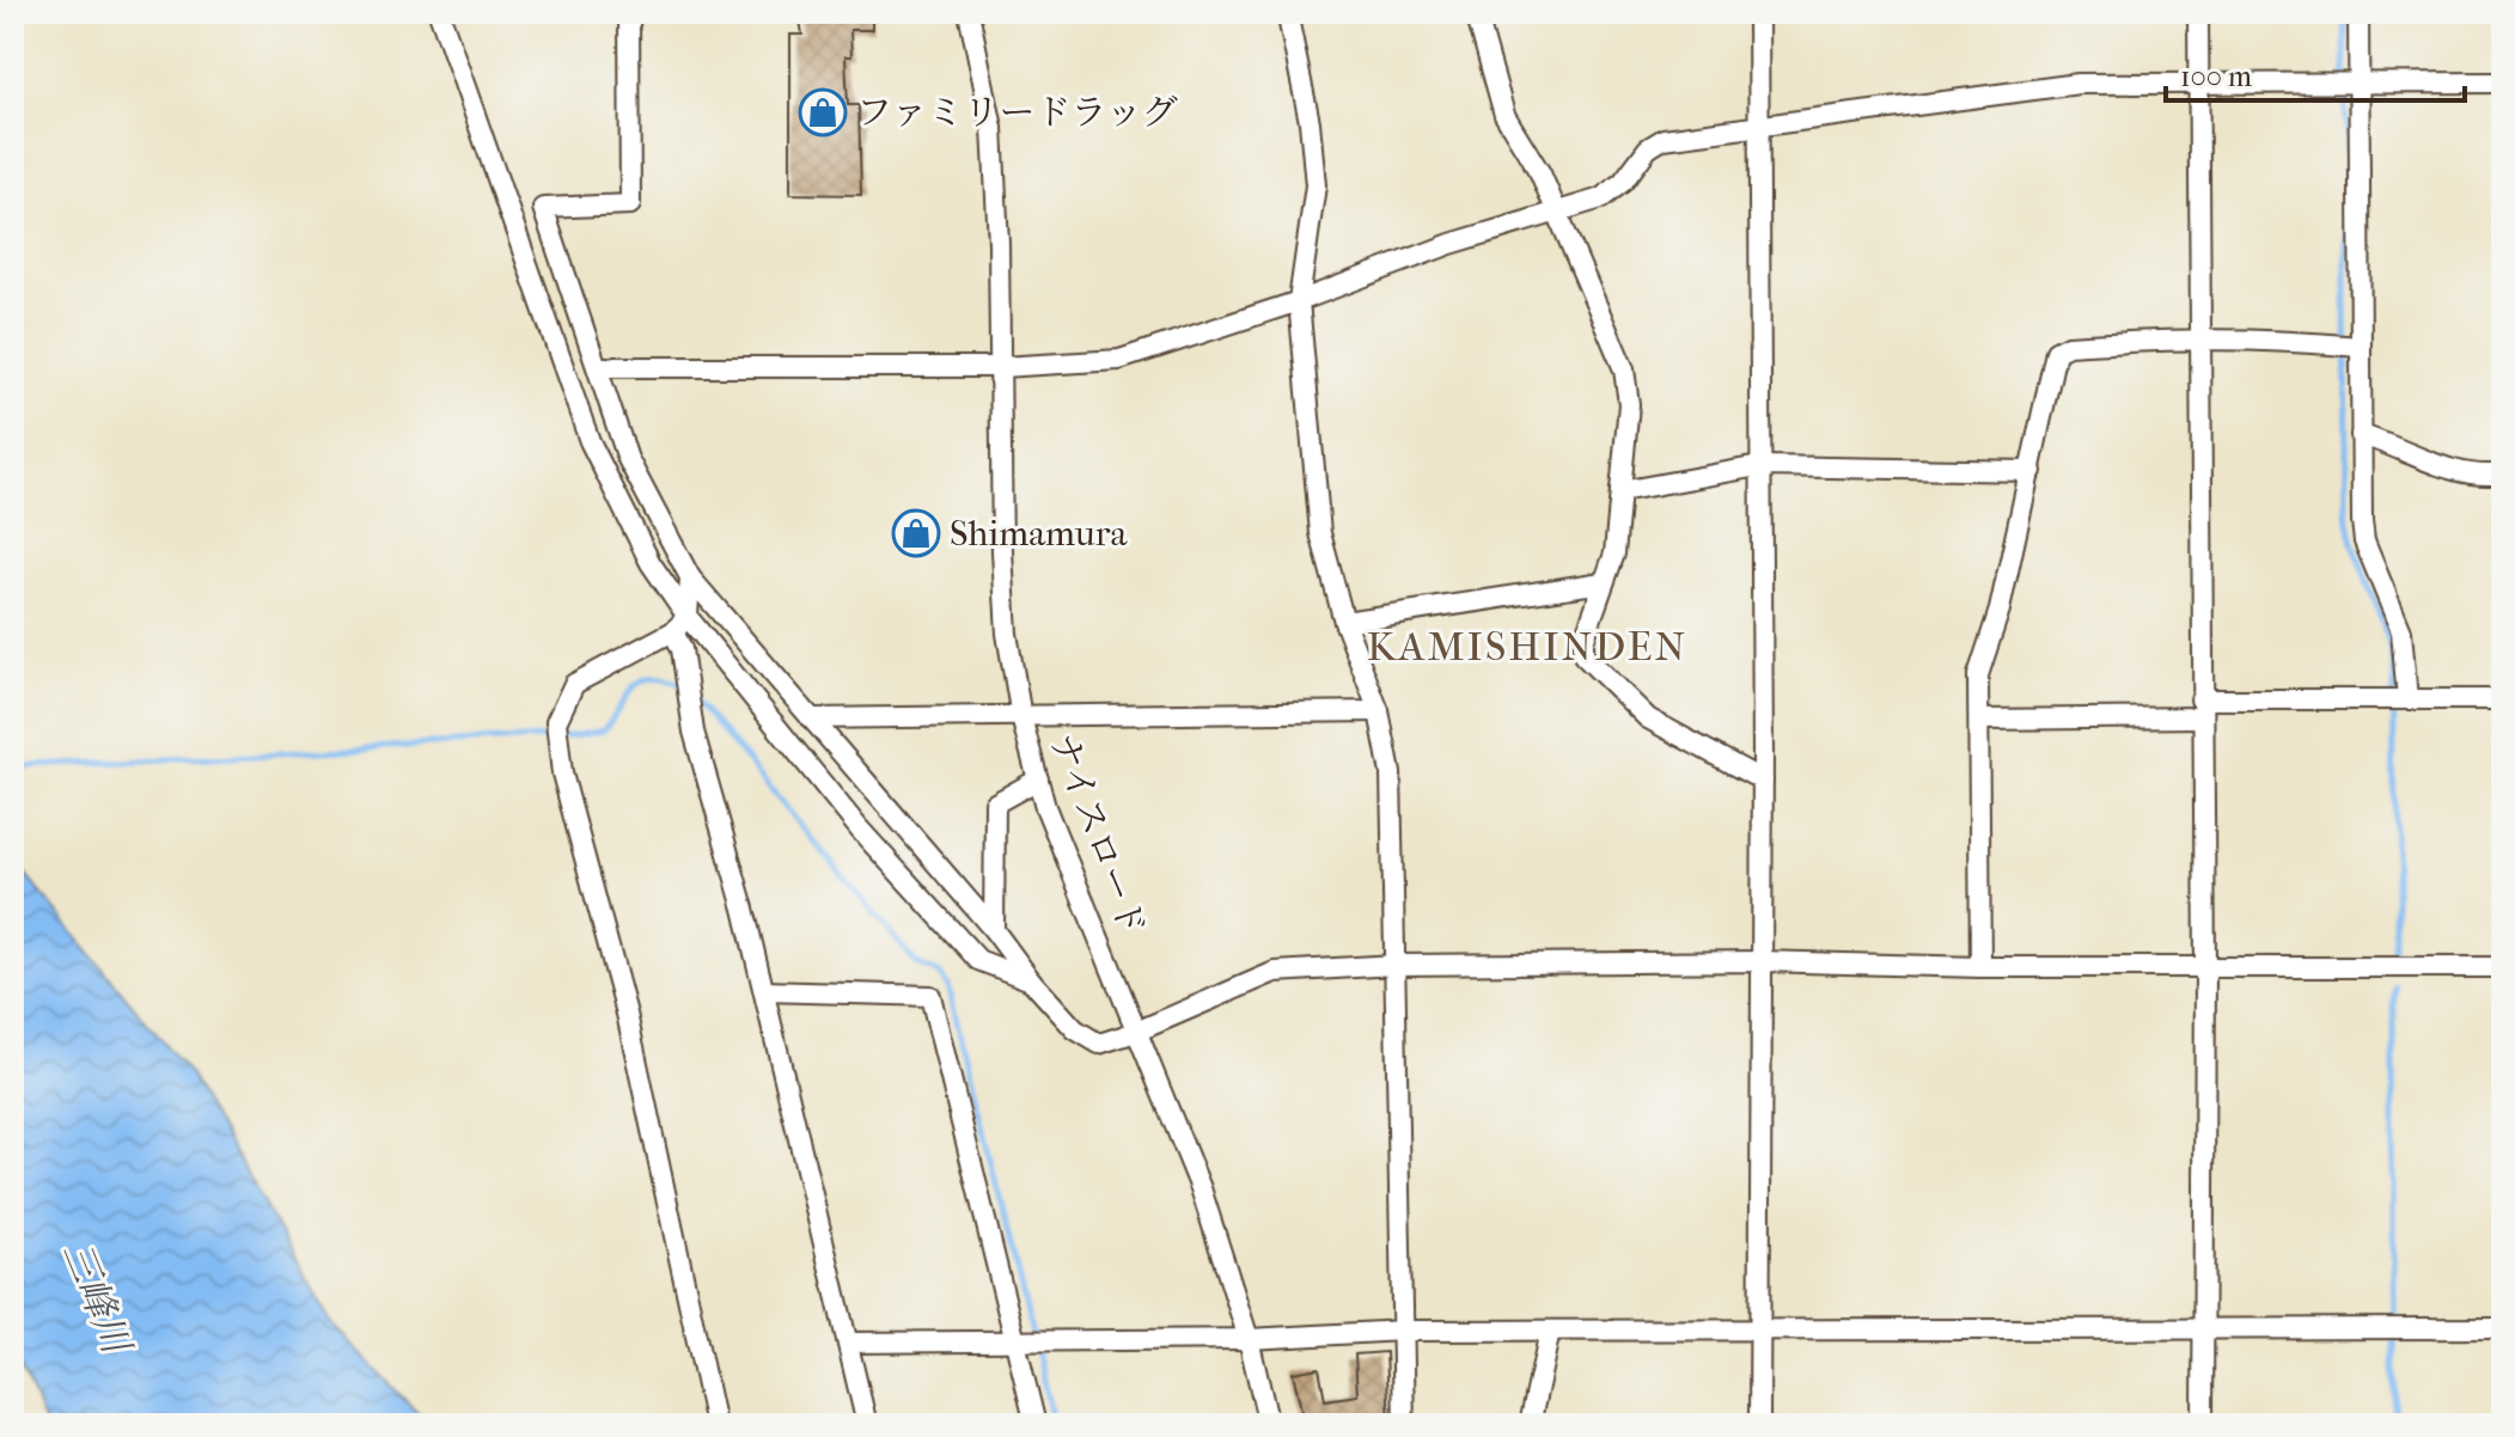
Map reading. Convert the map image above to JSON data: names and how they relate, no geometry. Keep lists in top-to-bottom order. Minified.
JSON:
{"streets":{"street":["ナイスロード"]},"districts":["KAMISHINDEN"],"water":["三峰川"],"places":{"shop":["ファミリードラッグ","Shimamura"]},"scale_bar":"100 m"}
